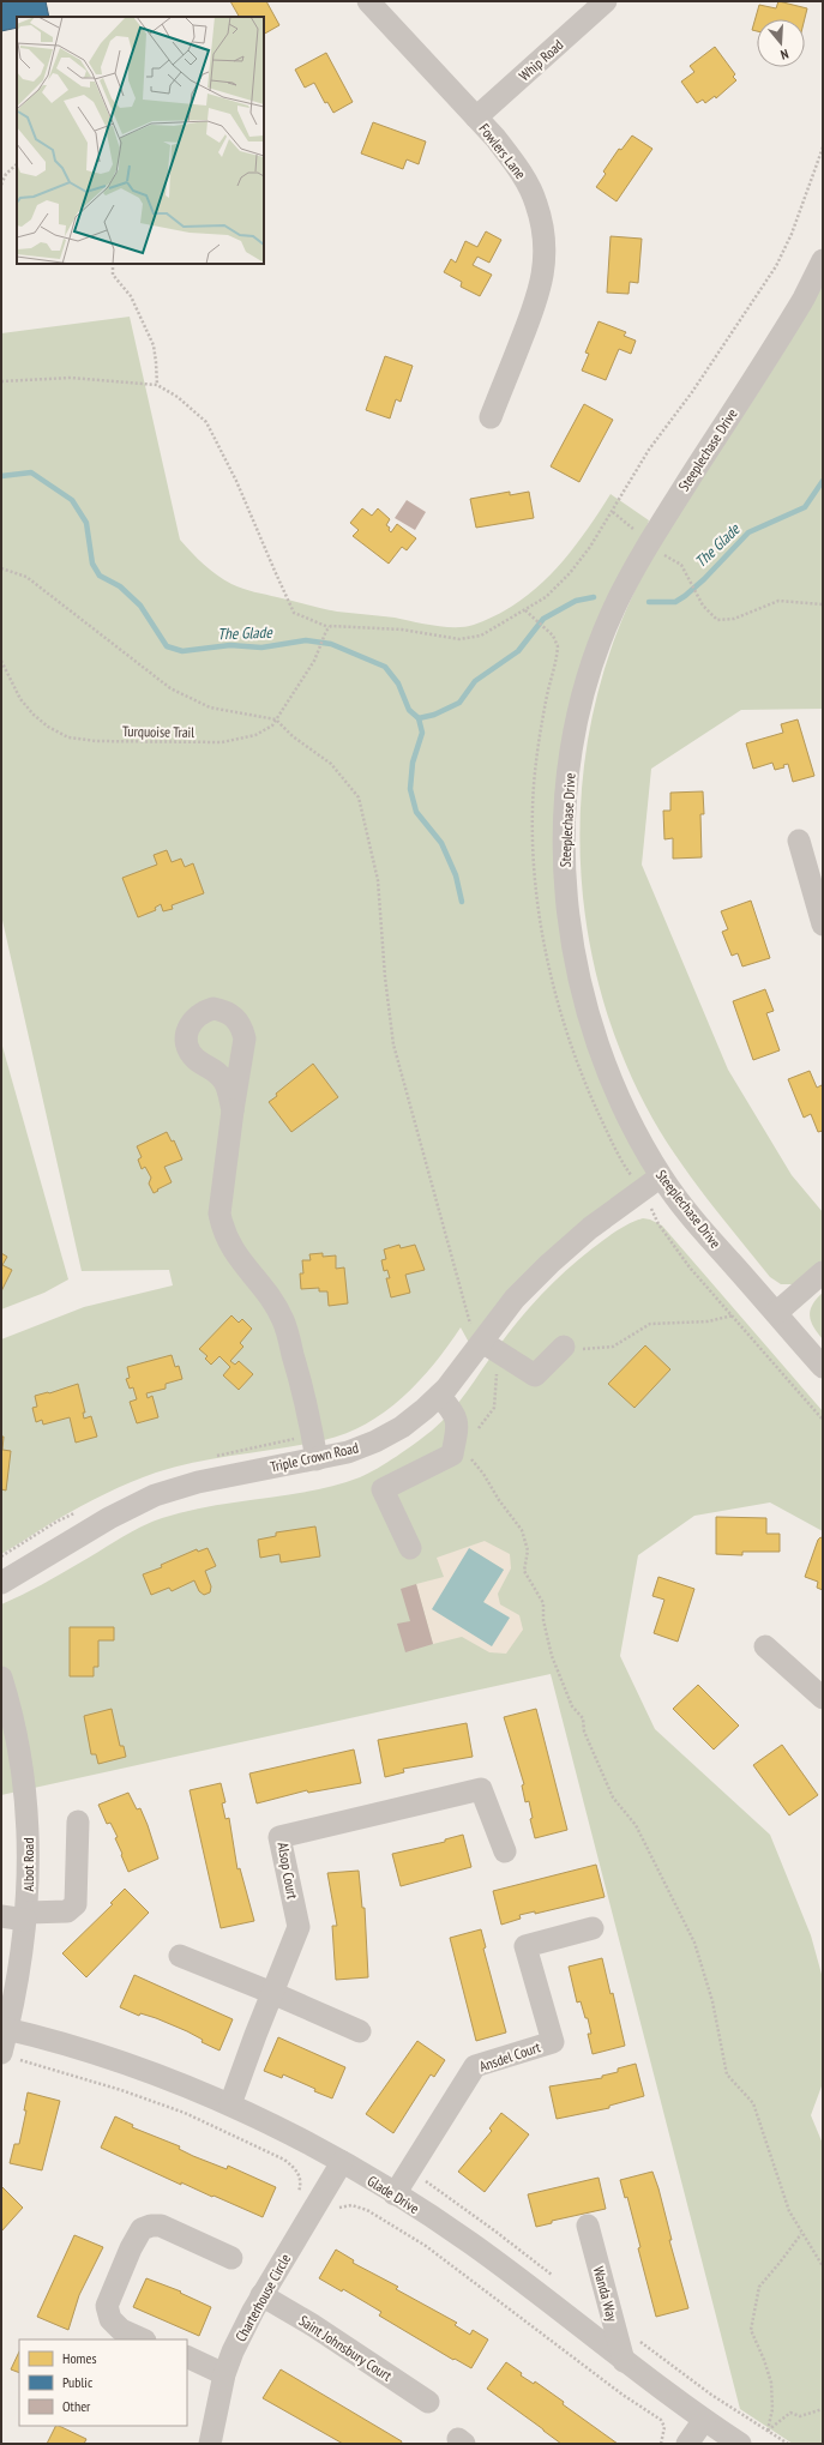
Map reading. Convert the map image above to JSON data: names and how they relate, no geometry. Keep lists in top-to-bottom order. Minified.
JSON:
{"streets":{"street":["Whip Road","Fowlers Lane","Steeplechase Drive","Triple Crown Road","Albot Road","Alsop Court","Ansdel Court","Glade Drive","Wanda Way","Charterhouse Circle","Saint Johnsbury Court"],"path":["Turquoise Trail"]},"crossings":[["Whip Road","Fowlers Lane"],["Steeplechase Drive","Triple Crown Road"],["Albot Road","Glade Drive"],["Alsop Court","Glade Drive"],["Ansdel Court","Glade Drive"],["Glade Drive","Wanda Way"],["Glade Drive","Charterhouse Circle"],["Charterhouse Circle","Saint Johnsbury Court"]],"water":["The Glade"],"legend":["Homes","Public","Other"],"north":"bottom"}
